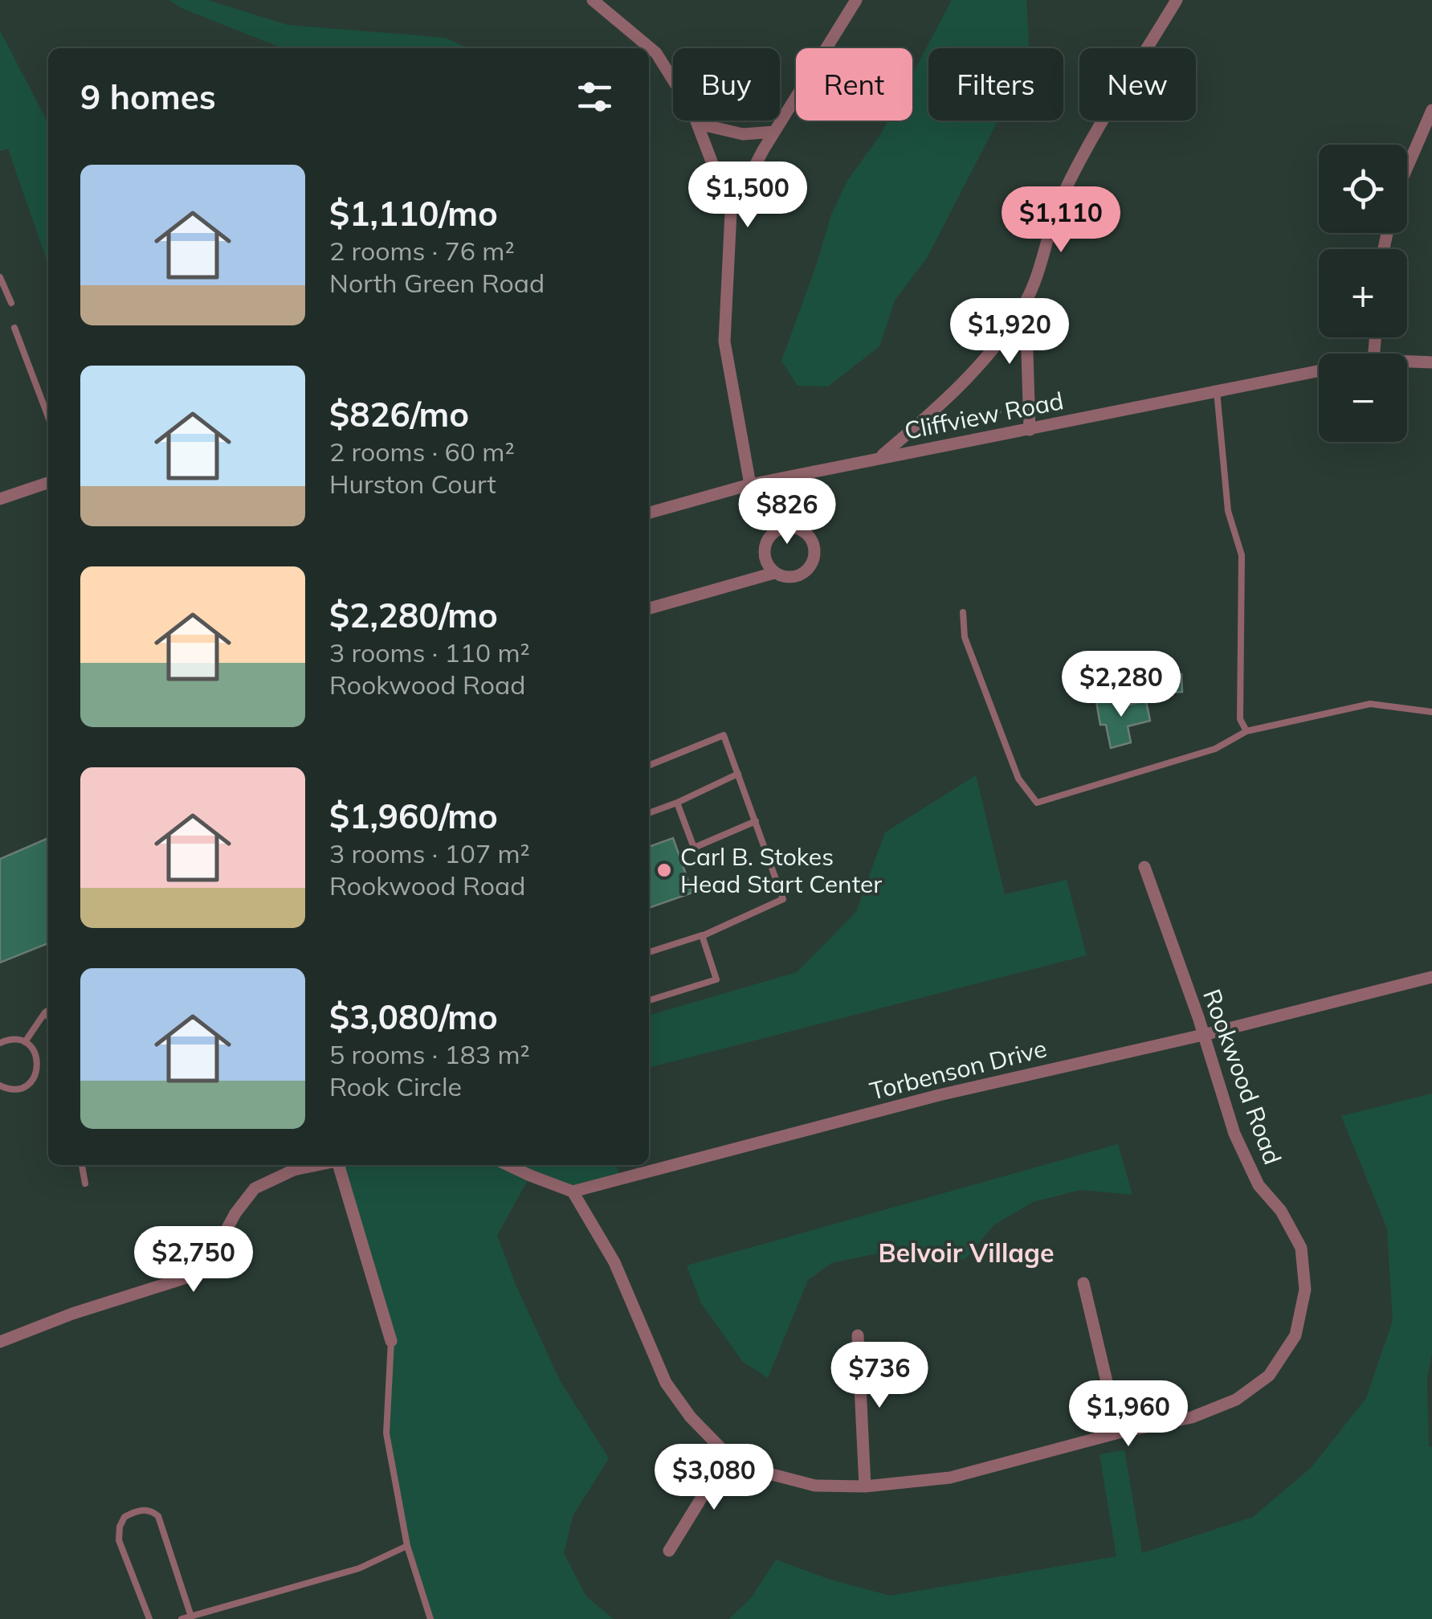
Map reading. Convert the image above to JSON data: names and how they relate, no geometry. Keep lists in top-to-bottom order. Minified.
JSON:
{"streets":{"street":["Cliffview Road","Torbenson Drive","Rookwood Road"]},"crossings":[["Torbenson Drive","Rookwood Road"]],"districts":["Belvoir Village"],"places":["Carl B. Stokes Head Start Center"],"page":{"chip":["Buy","Rent","Filters","New"],"heading":"9 homes","map_buttons":["+","−"],"list":[{"name":"$1,110/mo","note":"2 rooms · 76 m² · North Green Road"},{"name":"$826/mo","note":"2 rooms · 60 m² · Hurston Court"},{"name":"$2,280/mo","note":"3 rooms · 110 m² · Rookwood Road"},{"name":"$1,960/mo","note":"3 rooms · 107 m² · Rookwood Road"},{"name":"$3,080/mo","note":"5 rooms · 183 m² · Rook Circle"}],"price":["$1,500","$1,110","$1,920","$826","$2,280","$2,750","$736","$1,960","$3,080"]}}
